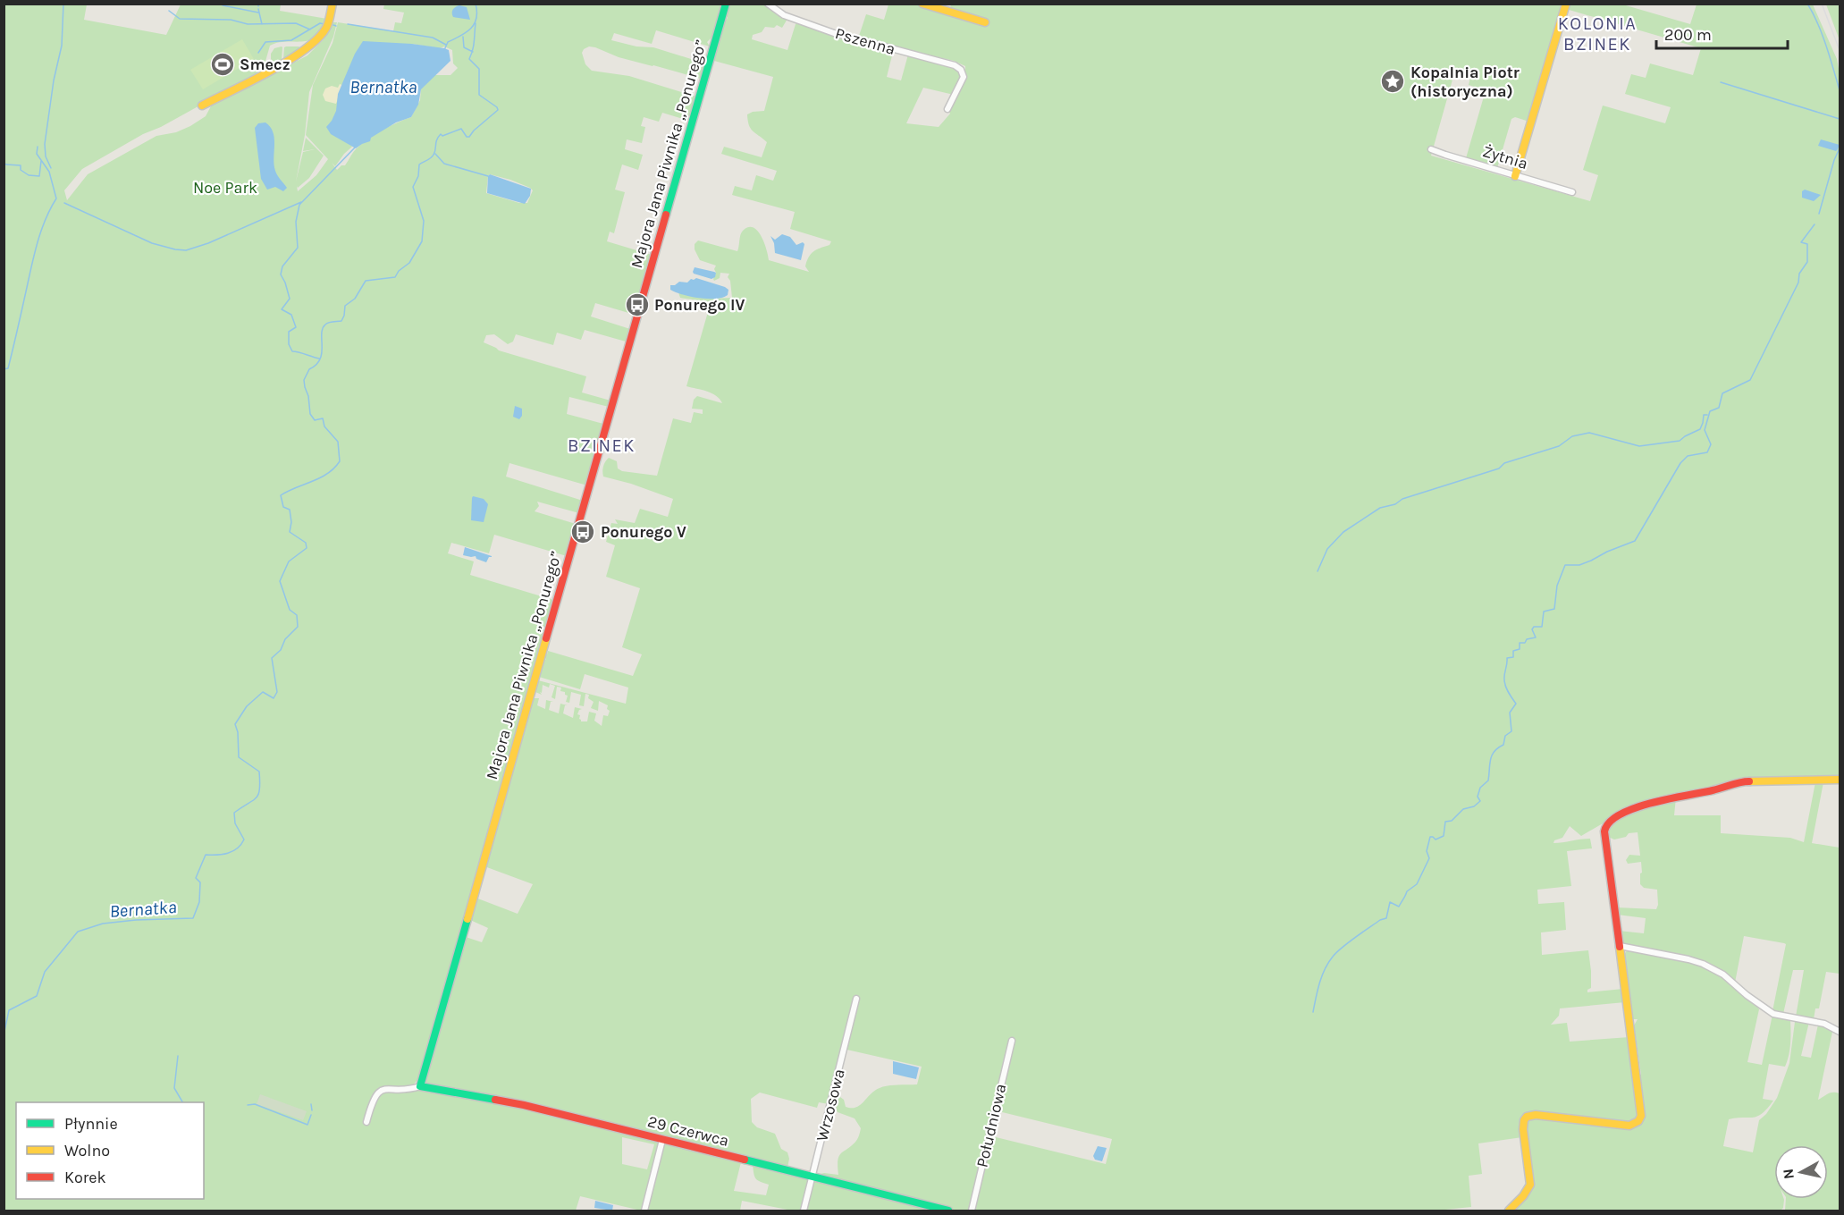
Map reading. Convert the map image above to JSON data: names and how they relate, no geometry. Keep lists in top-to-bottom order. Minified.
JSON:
{"streets":{"street":["Pszenna","Majora Jana Piwnika „Ponurego”","Żytnia","Wrzosowa","Południowa","29 Czerwca"]},"crossings":[["Majora Jana Piwnika „Ponurego”","29 Czerwca"],["Wrzosowa","29 Czerwca"]],"districts":["KOLONIA BZINEK","BZINEK"],"water":["Bernatka"],"parks":["Noe Park"],"places":{"sports":["Smecz"],"place":["Kopalnia Piotr (historyczna)"],"bus stop":["Ponurego IV","Ponurego V"]},"legend":["Płynnie","Wolno","Korek"],"scale_bar":"200 m","north":"left"}
